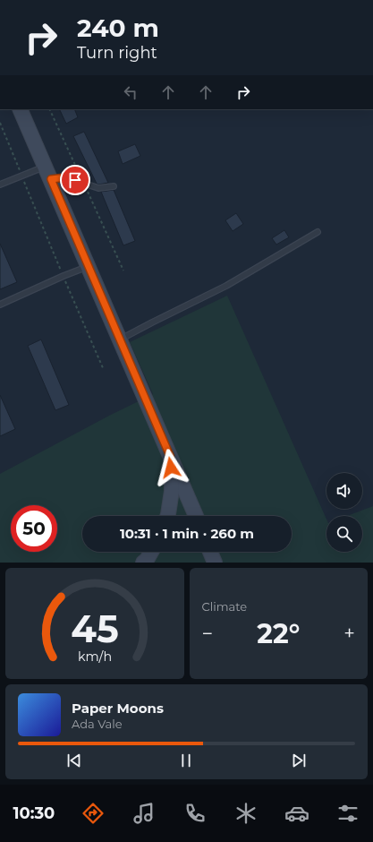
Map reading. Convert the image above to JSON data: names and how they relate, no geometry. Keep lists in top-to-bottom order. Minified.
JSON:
{"page":{"turn":["240 m","Turn right"],"limit":"50","trip":"10:31 · 1 min · 260 m","tile":"Climate","heat":["−","22°","+"],"song":["Paper Moons","Ada Vale"],"tabs":"10:30","gauge":["45","km/h"]}}
